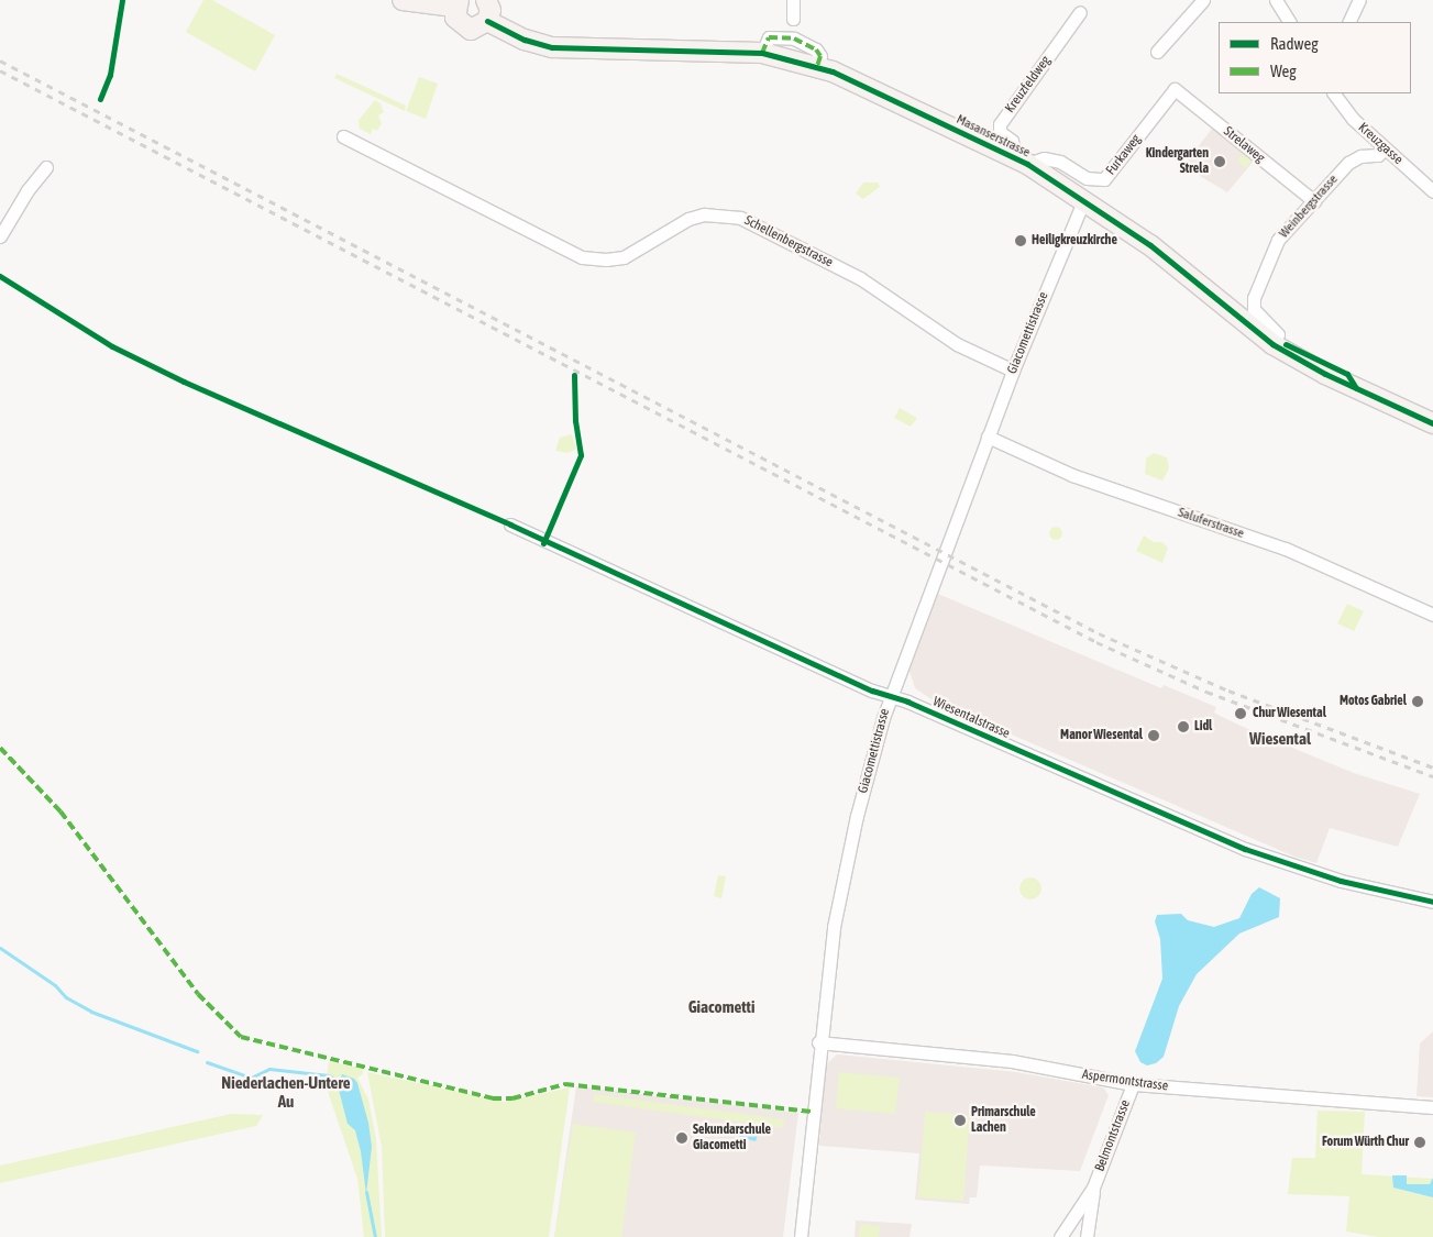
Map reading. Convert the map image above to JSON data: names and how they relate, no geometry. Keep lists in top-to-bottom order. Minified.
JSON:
{"streets":{"main road":["Masanserstrasse"],"street":["Kreuzfeldweg","Kreuzgasse","Strelaweg","Furkaweg","Weinbergstrasse","Schellenbergstrasse","Giacomettistrasse","Saluferstrasse","Wiesentalstrasse","Aspermontstrasse","Belmontstrasse"]},"crossings":[["Kreuzfeldweg","Masanserstrasse"],["Kreuzfeldweg","Furkaweg"],["Masanserstrasse","Furkaweg"],["Masanserstrasse","Weinbergstrasse"],["Masanserstrasse","Giacomettistrasse"],["Kreuzgasse","Weinbergstrasse"],["Strelaweg","Furkaweg"],["Strelaweg","Weinbergstrasse"],["Schellenbergstrasse","Giacomettistrasse"],["Giacomettistrasse","Saluferstrasse"],["Giacomettistrasse","Wiesentalstrasse"],["Giacomettistrasse","Aspermontstrasse"],["Aspermontstrasse","Belmontstrasse"]],"districts":["Wiesental","Giacometti","Niederlachen-Untere Au"],"places":["Kindergarten Strela","Heiligkreuzkirche","Motos Gabriel","Chur Wiesental","Lidl","Manor Wiesental","Primarschule Lachen","Sekundarschule Giacometti","Forum Würth Chur"],"legend":["Radweg","Weg"]}
